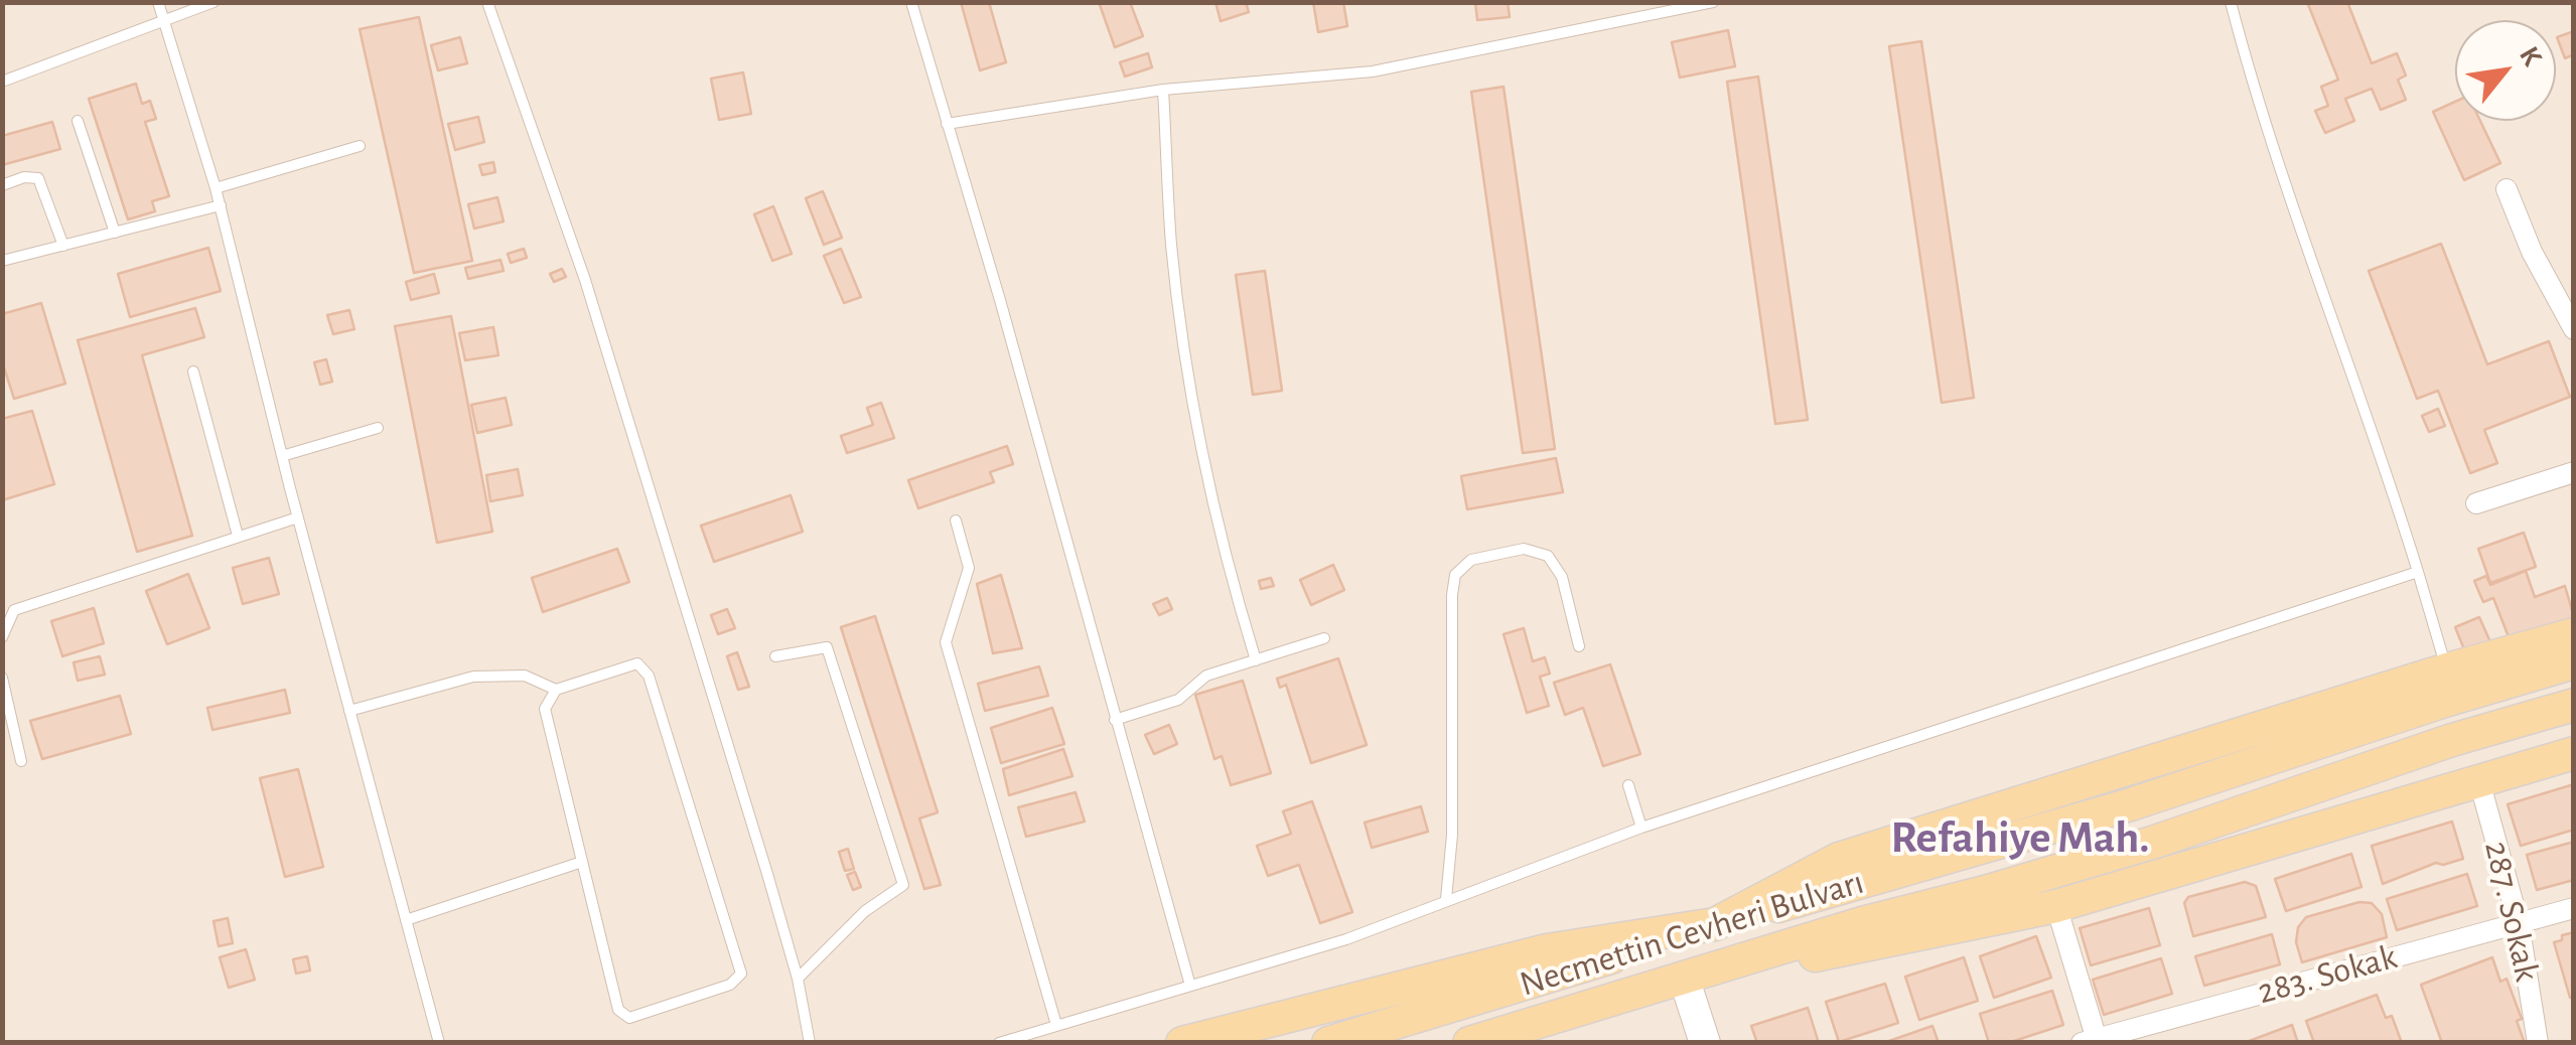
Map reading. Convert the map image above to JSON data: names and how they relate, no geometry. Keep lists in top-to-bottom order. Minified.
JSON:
{"streets":{"main road":["Necmettin Cevheri Bulvarı"],"street":["287. Sokak","283. Sokak"]},"crossings":[["287. Sokak","283. Sokak"]],"districts":["Refahiye Mah."],"north":"top right"}
